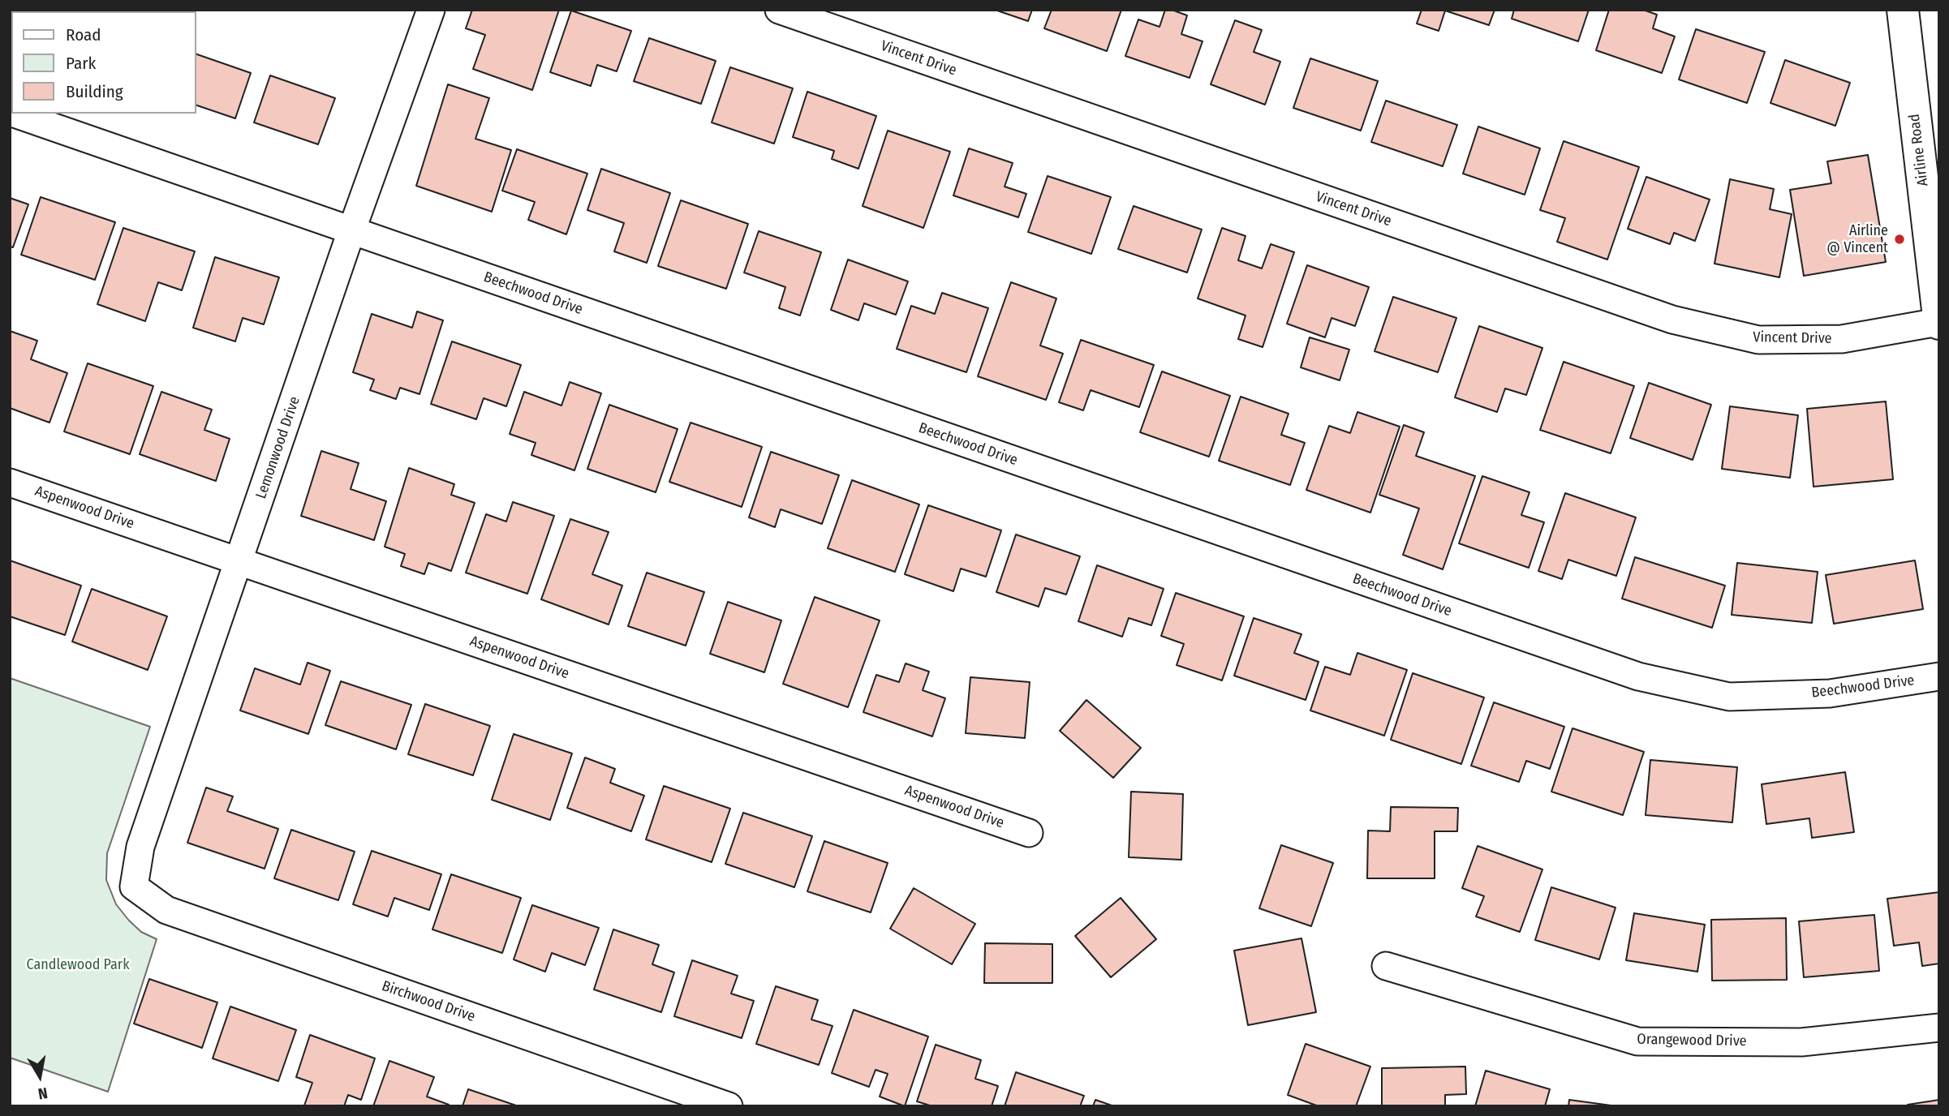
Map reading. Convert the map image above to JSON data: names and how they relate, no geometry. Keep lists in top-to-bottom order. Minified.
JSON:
{"streets":{"main road":["Airline Road"],"street":["Vincent Drive","Beechwood Drive","Lemonwood Drive","Aspenwood Drive","Birchwood Drive","Orangewood Drive"]},"crossings":[["Vincent Drive","Airline Road"],["Beechwood Drive","Lemonwood Drive"],["Lemonwood Drive","Aspenwood Drive"],["Lemonwood Drive","Birchwood Drive"]],"parks":["Candlewood Park"],"places":["Airline @ Vincent"],"legend":["Road","Park","Building"],"north":"bottom"}
